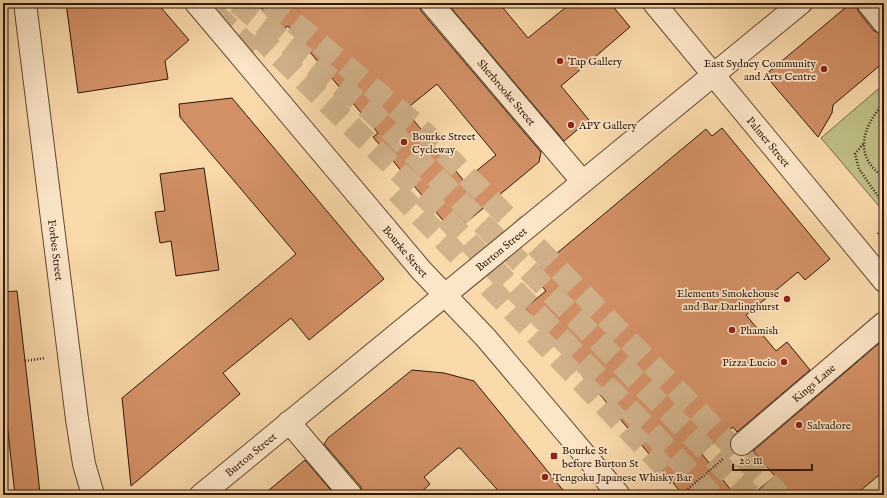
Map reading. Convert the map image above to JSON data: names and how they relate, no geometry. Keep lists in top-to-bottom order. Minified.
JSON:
{"streets":{"street":["Sherbrooke Street","Palmer Street","Burton Street","Forbes Street","Bourke Street","Kings Lane"]},"crossings":[["Sherbrooke Street","Burton Street"],["Palmer Street","Burton Street"],["Burton Street","Bourke Street"]],"places":{"other":["Tap Gallery","East Sydney Community and Arts Centre","APY Gallery","Bourke Street Cycleway","Elements Smokehouse and Bar Darlinghurst","Phamish","Pizza Lucio","Salvadore","Tengoku Japanese Whisky Bar"],"transit":["Bourke St before Burton St"]},"scale_bar":"20 m"}
